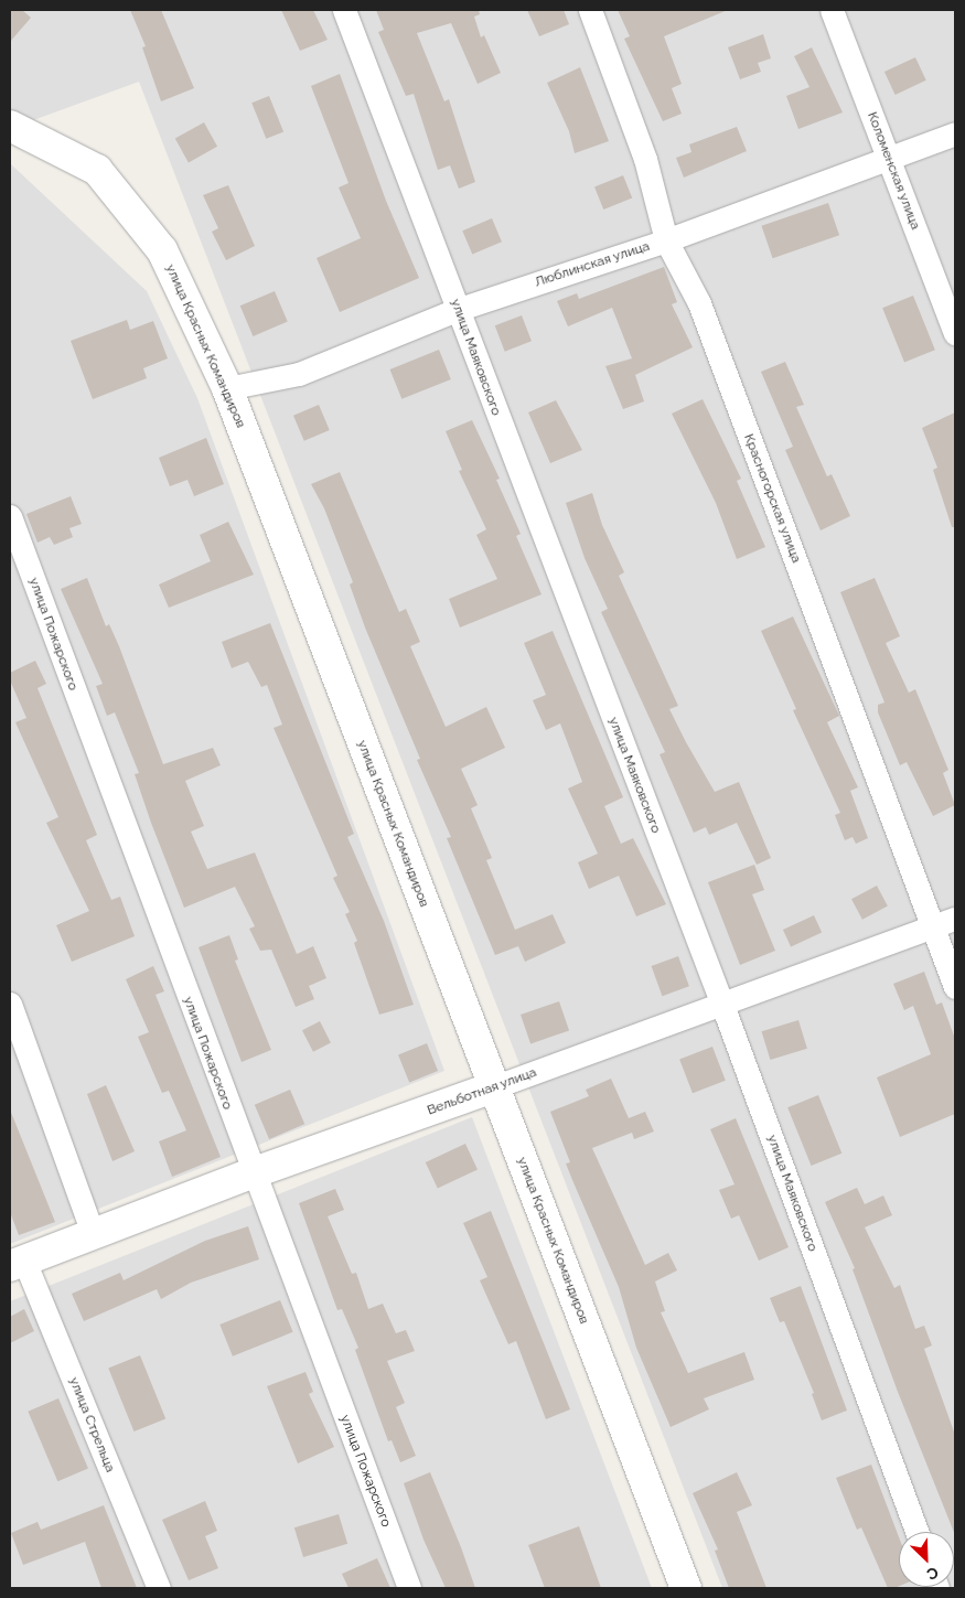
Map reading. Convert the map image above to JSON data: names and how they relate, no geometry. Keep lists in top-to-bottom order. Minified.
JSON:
{"streets":{"street":["Коломенская улица","Люблинская улица","улица Красных Командиров","улица Маяковского","Красногорская улица","улица Пожарского","Вельботная улица","улица Стрельца"]},"crossings":[["Коломенская улица","Люблинская улица"],["Люблинская улица","улица Красных Командиров"],["Люблинская улица","улица Маяковского"],["Люблинская улица","Красногорская улица"],["улица Красных Командиров","Вельботная улица"],["улица Маяковского","Вельботная улица"],["Красногорская улица","Вельботная улица"],["улица Пожарского","Вельботная улица"],["Вельботная улица","улица Стрельца"]],"north":"bottom right"}
